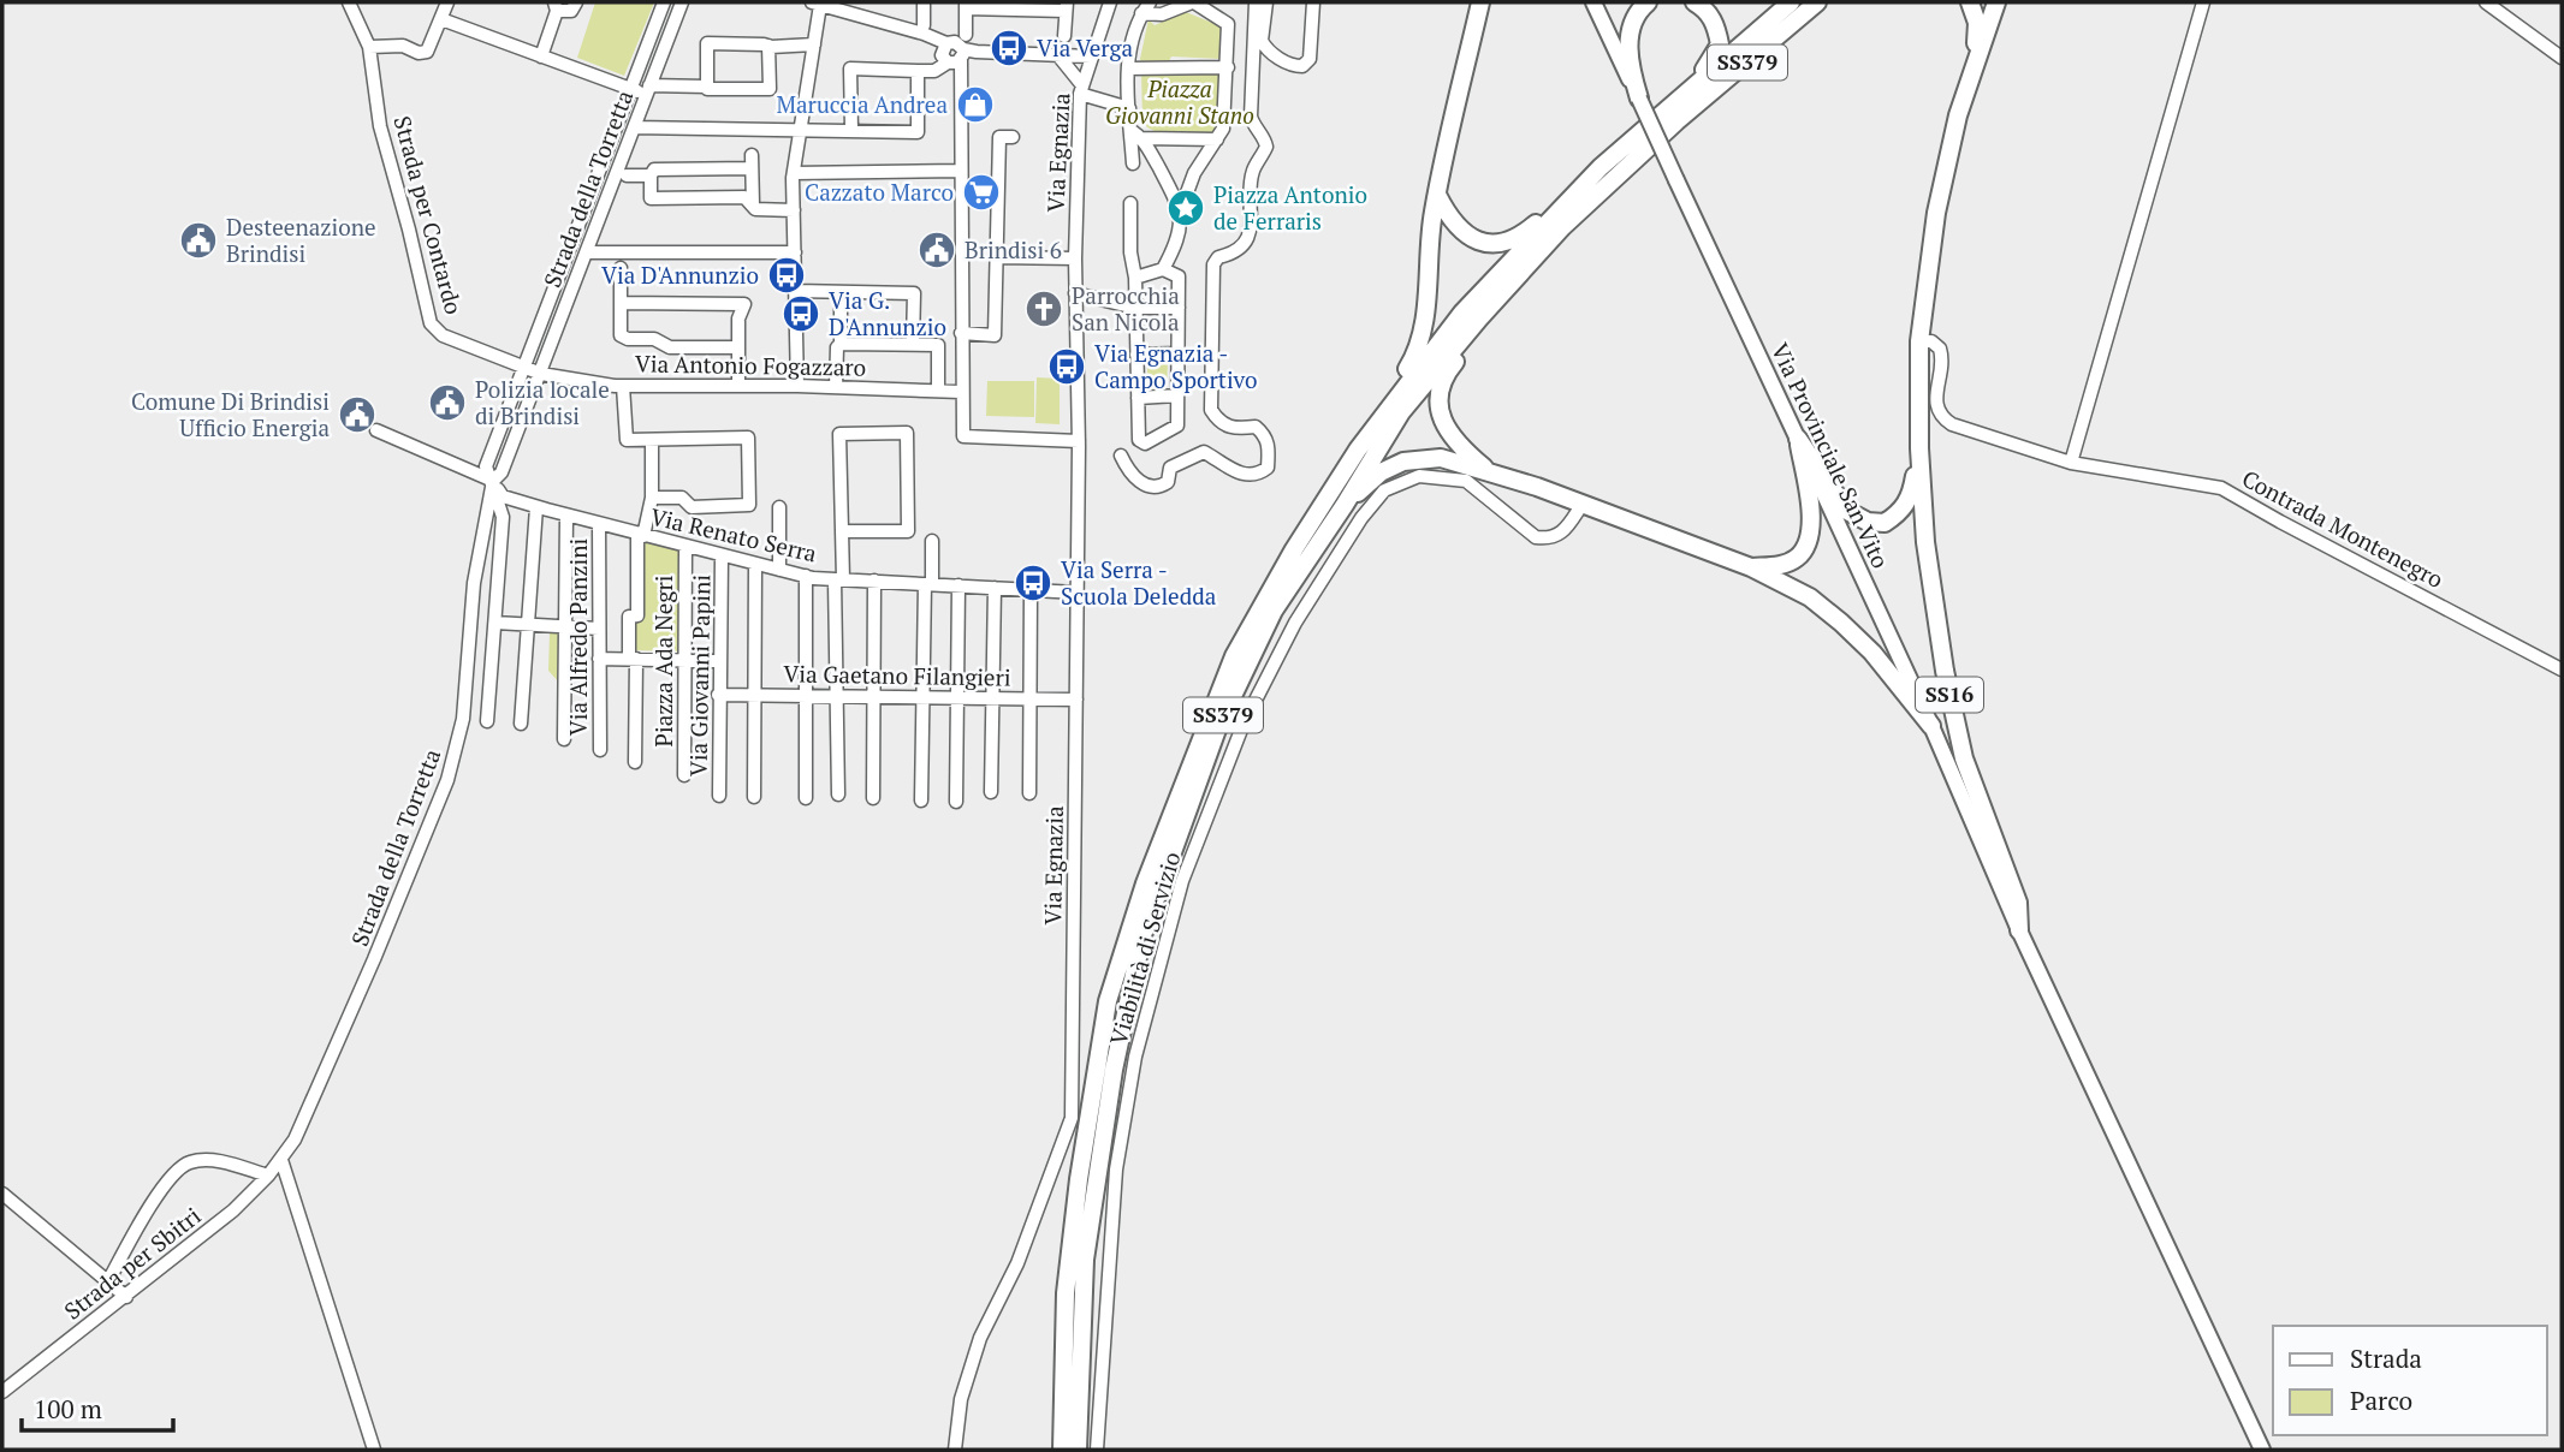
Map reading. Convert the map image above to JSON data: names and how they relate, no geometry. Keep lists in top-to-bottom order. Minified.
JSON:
{"streets":{"highway":["SS379","SS16"],"main road":["Via Provinciale San Vito"],"street":["Via Egnazia","Strada della Torretta","Strada per Contardo","Via Antonio Fogazzaro","Contrada Montenegro","Via Renato Serra","Via Alfredo Panzini","Piazza Ada Negri","Via Giovanni Papini","Via Gaetano Filangieri","Viabilità di Servizio","Strada per Sbitri"]},"crossings":[["Via Egnazia","Via Renato Serra"],["Via Egnazia","Via Gaetano Filangieri"],["Strada della Torretta","Strada per Contardo"],["Strada della Torretta","Via Antonio Fogazzaro"],["Strada della Torretta","Via Renato Serra"],["Strada della Torretta","Strada per Sbitri"],["Strada per Contardo","Via Antonio Fogazzaro"],["Via Provinciale San Vito","SS16"],["Contrada Montenegro","SS16"],["Via Renato Serra","Via Alfredo Panzini"],["Via Renato Serra","Piazza Ada Negri"],["Via Renato Serra","Via Giovanni Papini"],["Via Giovanni Papini","Via Gaetano Filangieri"]],"parks":["Piazza Giovanni Stano"],"places":{"bus stop":["Via Verga","Via D'Annunzio","Via G. D'Annunzio","Via Egnazia - Campo Sportivo","Via Serra - Scuola Deledda"],"shop":["Maruccia Andrea"],"supermarket":["Cazzato Marco"],"place":["Piazza Antonio de Ferraris"],"public building":["Desteenazione Brindisi","Brindisi 6","Polizia locale di Brindisi","Comune Di Brindisi Ufficio Energia"],"church":["Parrocchia San Nicola"]},"legend":["Strada","Parco"],"scale_bar":"100 m"}
